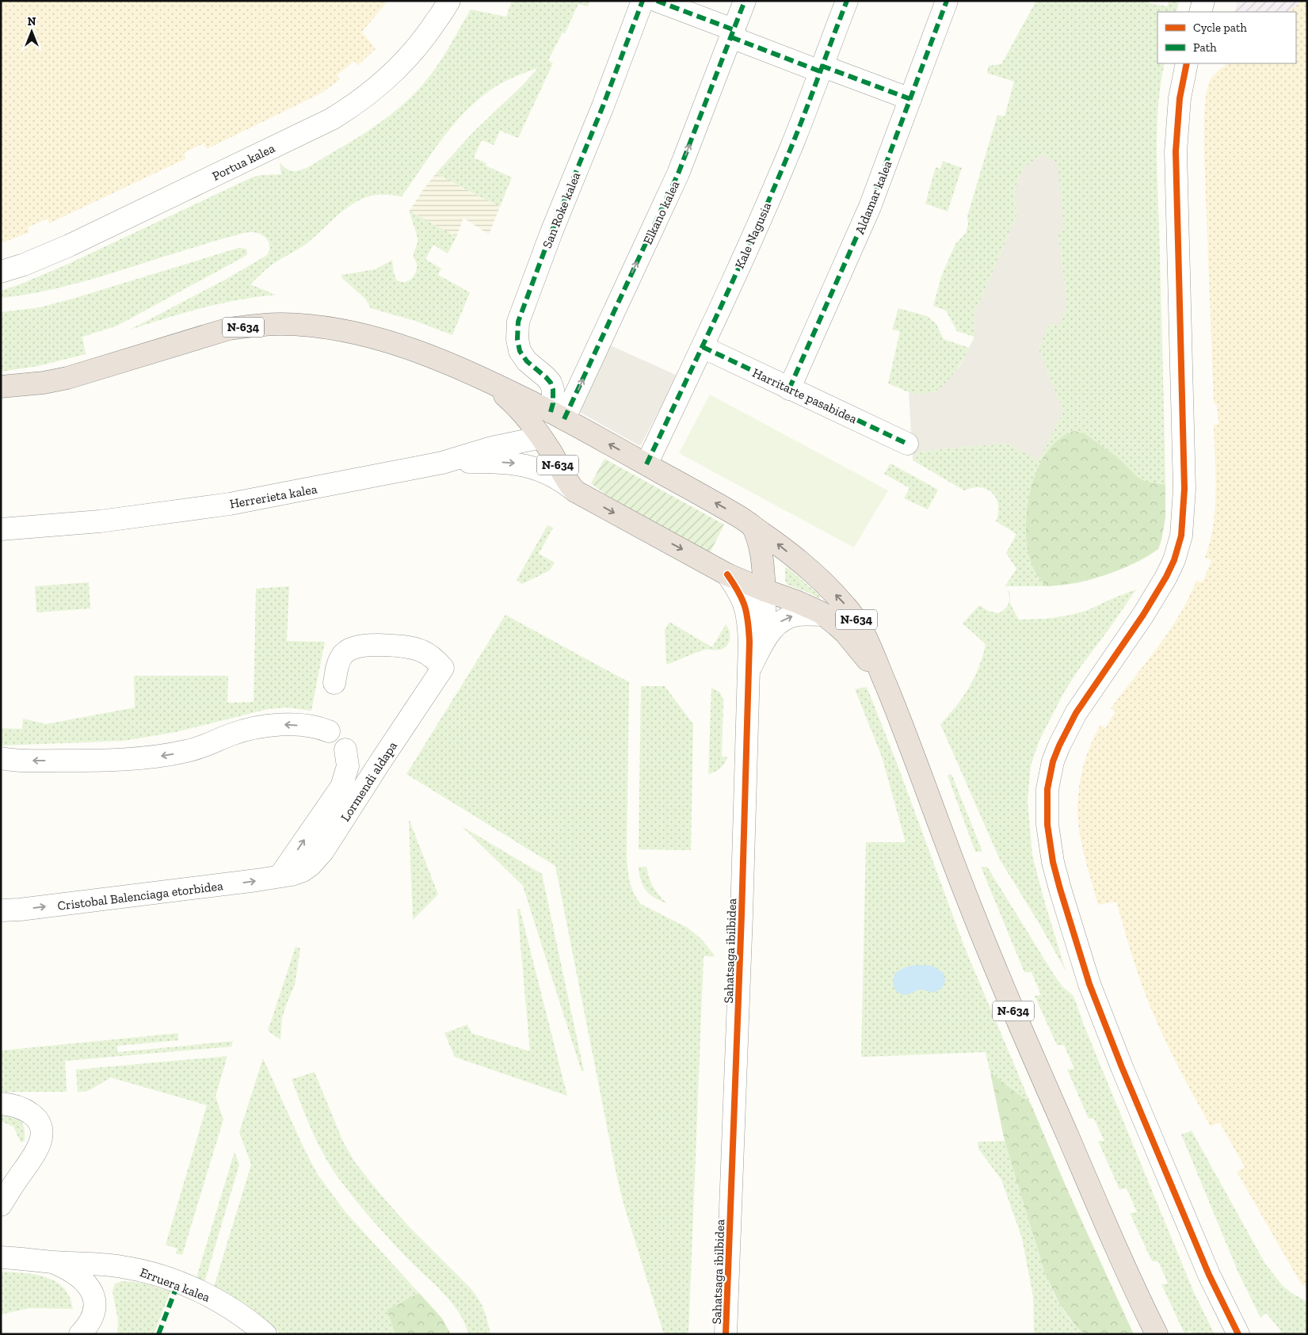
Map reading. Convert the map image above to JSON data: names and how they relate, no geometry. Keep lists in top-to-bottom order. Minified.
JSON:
{"streets":{"highway":["N-634"],"street":["Portua kalea","Aldamar kalea","San Roke kalea","Elkano kalea","Kale Nagusia","Harritarte pasabidea","Herrerieta kalea","Lormendi aldapa","Cristobal Balenciaga etorbidea","Sahatsaga ibilbidea","Erruera kalea"]},"crossings":[["Aldamar kalea","Harritarte pasabidea"],["San Roke kalea","Elkano kalea"],["San Roke kalea","N-634"],["Elkano kalea","N-634"],["Kale Nagusia","N-634"],["Kale Nagusia","Harritarte pasabidea"],["N-634","Herrerieta kalea"],["N-634","Sahatsaga ibilbidea"],["Lormendi aldapa","Cristobal Balenciaga etorbidea"]],"one_way":["Elkano kalea"],"legend":["Cycle path","Path"],"north":"top"}
